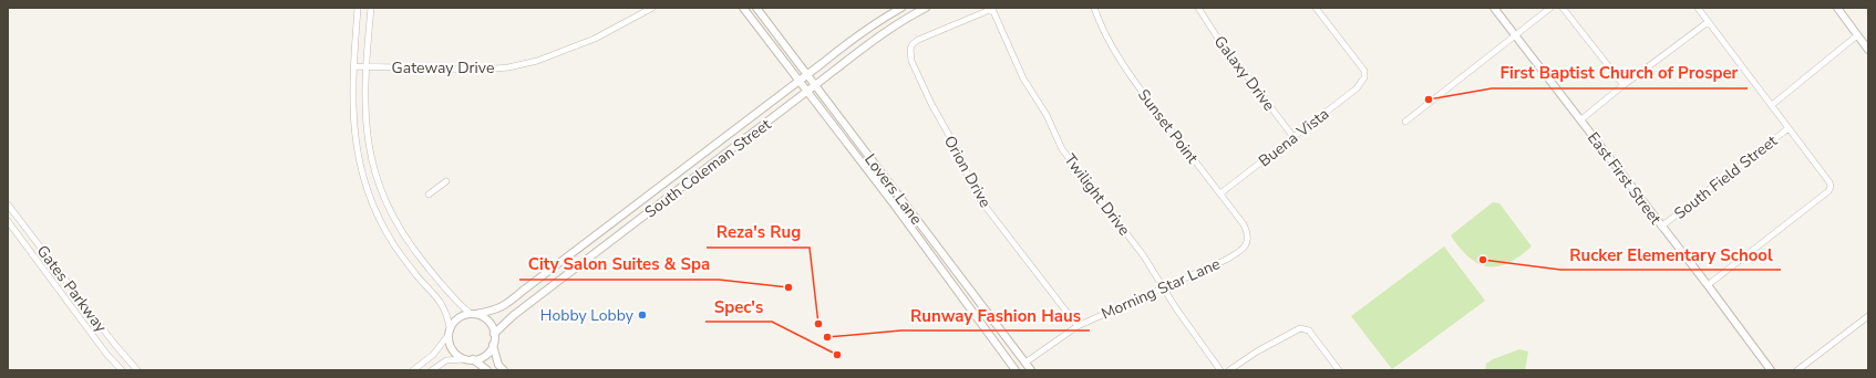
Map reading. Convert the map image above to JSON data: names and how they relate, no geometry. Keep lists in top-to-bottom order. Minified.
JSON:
{"streets":{"street":["Gateway Drive","Galaxy Drive","Sunset Point","Buena Vista","South Coleman Street","Orion Drive","South Field Street","East First Street","Lovers Lane","Twilight Drive","Gates Parkway","Morning Star Lane"]},"crossings":[["Galaxy Drive","Buena Vista"],["Sunset Point","Buena Vista"],["Sunset Point","Morning Star Lane"],["South Coleman Street","Lovers Lane"],["Orion Drive","Twilight Drive"],["Orion Drive","Morning Star Lane"],["South Field Street","East First Street"],["Lovers Lane","Morning Star Lane"],["Twilight Drive","Morning Star Lane"]],"places":["First Baptist Church of Prosper","Rucker Elementary School","City Salon Suites & Spa","Hobby Lobby","Reza's Rug","Runway Fashion Haus","Spec's"]}
